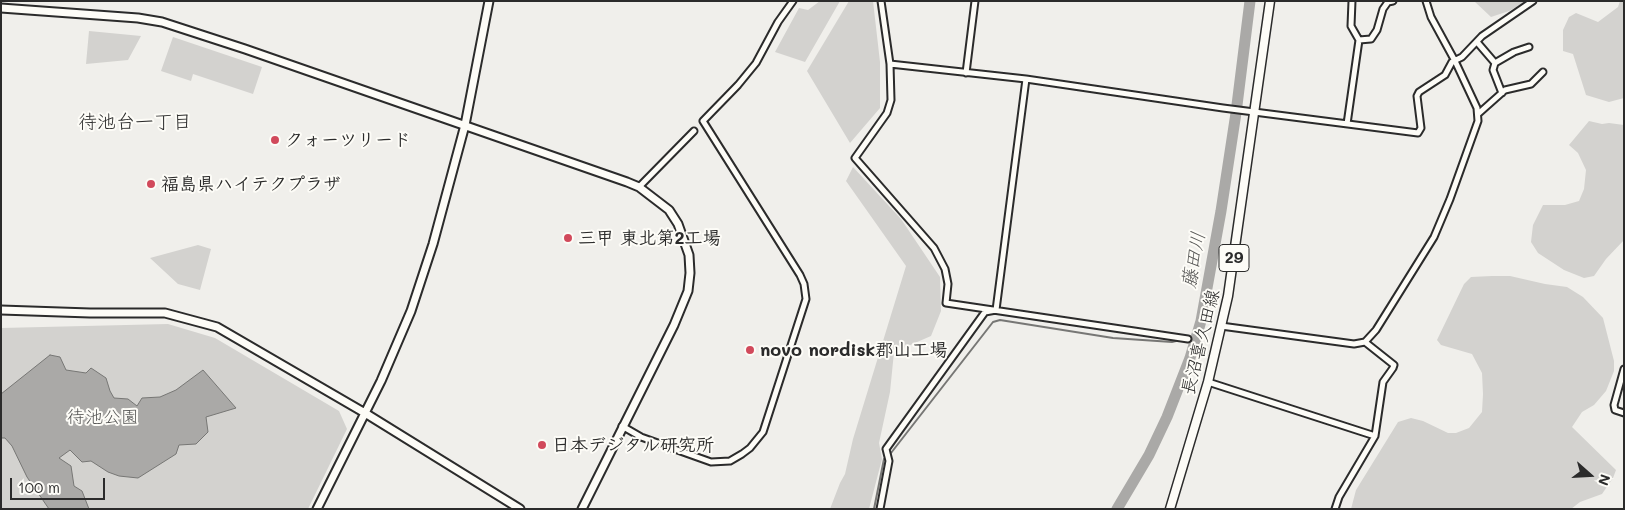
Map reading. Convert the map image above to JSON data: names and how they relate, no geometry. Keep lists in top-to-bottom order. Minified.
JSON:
{"streets":{"main road":["29","長沼喜久田線"]},"districts":["待池台一丁目"],"water":["藤田川"],"parks":["待池公園"],"places":["クォーツリード","福島県ハイテクプラザ","三甲 東北第2工場","novo nordisk郡山工場","日本デジタル研究所"],"scale_bar":"100 m","north":"right"}
